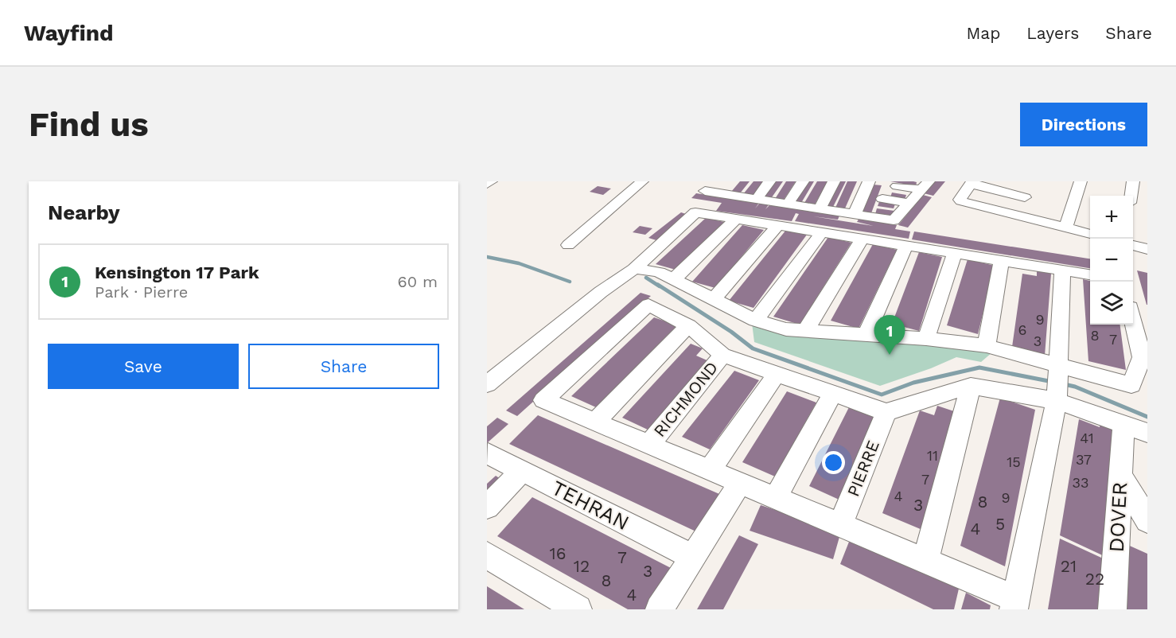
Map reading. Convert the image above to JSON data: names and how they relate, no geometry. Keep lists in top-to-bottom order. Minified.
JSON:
{"streets":{"street":["RICHMOND","PIERRE","TEHRAN","DOVER"]},"house_numbers":["9","6","8","7","3","41","11","37","15","7","33","4","9","8","3","5","4","16","7","12","21","3","22","8","4"],"page":{"header":"Wayfind","nav":["Map","Layers","Share"],"buttons":["Directions",["Save","Share"]],"title":"Find us","heading":"Nearby","map_buttons":["+","−"],"list":[{"mark":"1","name":"Kensington 17 Park","note":"Park · Pierre","value":"60 m"}],"pins":"1"}}
